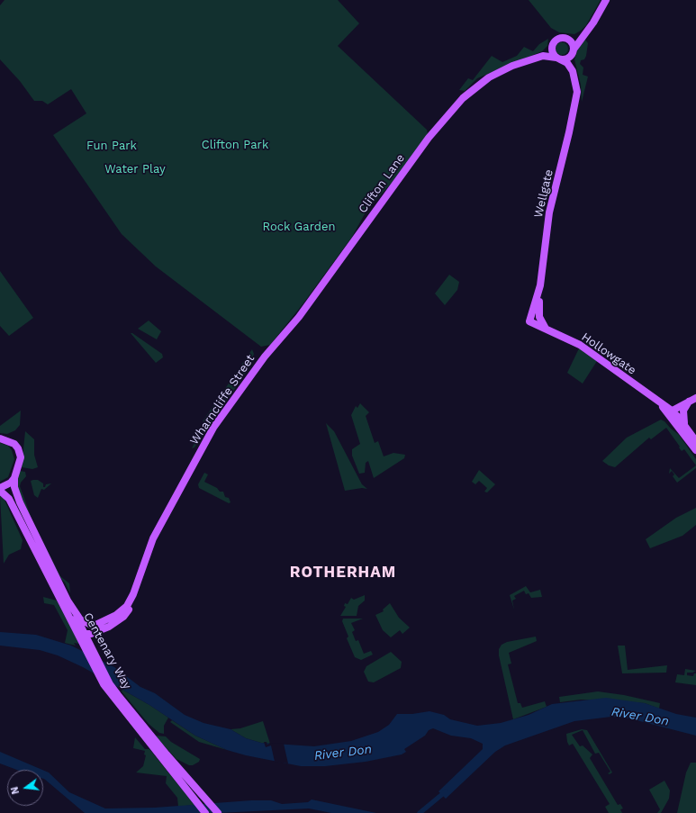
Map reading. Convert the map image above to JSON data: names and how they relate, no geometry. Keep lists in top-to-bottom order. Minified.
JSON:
{"streets":{"main road":["Clifton Lane","Wellgate","Hollowgate","Wharncliffe Street","Centenary Way"]},"crossings":[["Clifton Lane","Wellgate"],["Clifton Lane","Wharncliffe Street"],["Wellgate","Hollowgate"]],"districts":["ROTHERHAM"],"water":["River Don"],"parks":["Clifton Park","Fun Park","Water Play","Rock Garden"],"north":"left"}
